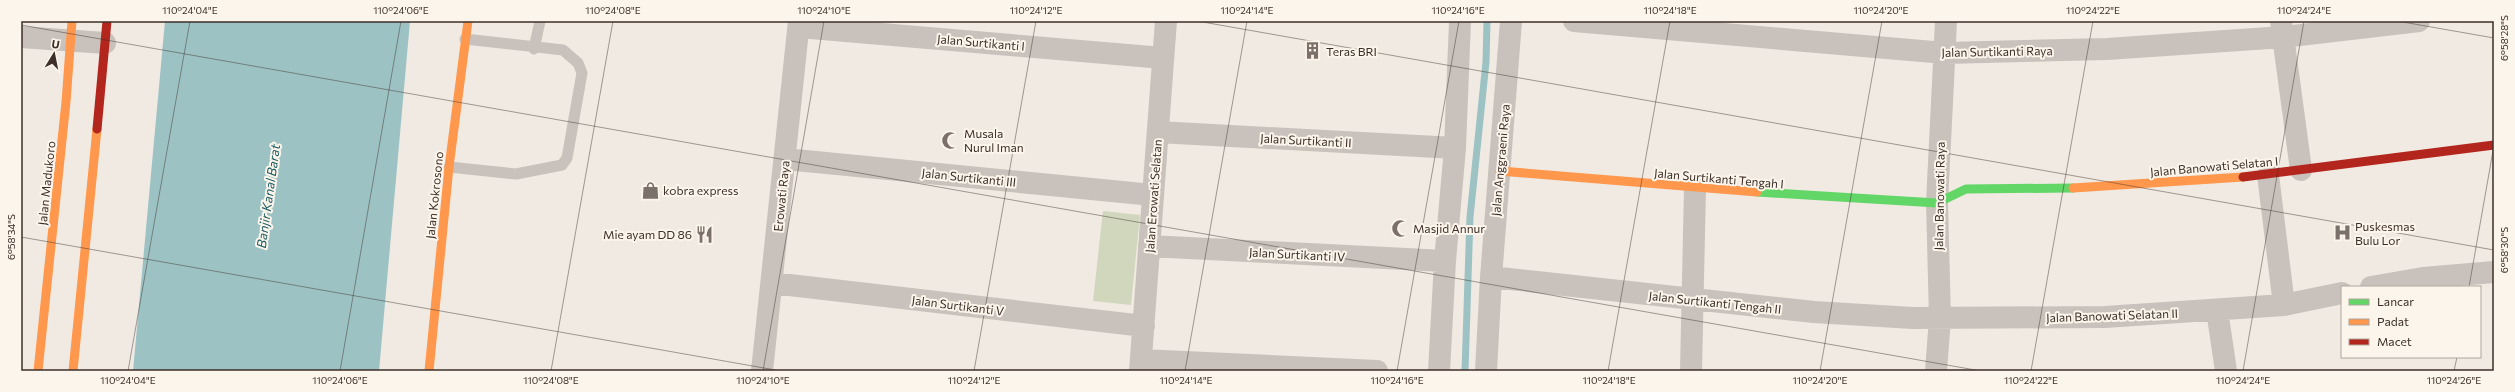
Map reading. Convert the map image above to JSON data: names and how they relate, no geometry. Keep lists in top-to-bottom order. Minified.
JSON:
{"streets":{"street":["Jalan Surtikanti I","Jalan Surtikanti Raya","Jalan Surtikanti II","Jalan Anggraeni Raya","Jalan Banowati Selatan I","Jalan Surtikanti III","Jalan Surtikanti Tengah I","Jalan Madukoro","Jalan Kokrosono","Erowati Raya","Jalan Erowati Selatan","Jalan Banowati Raya","Jalan Surtikanti IV","Jalan Surtikanti Tengah II","Jalan Surtikanti V","Jalan Banowati Selatan II"]},"crossings":[["Jalan Surtikanti I","Erowati Raya"],["Jalan Surtikanti I","Jalan Erowati Selatan"],["Jalan Surtikanti Raya","Jalan Banowati Raya"],["Jalan Surtikanti II","Jalan Erowati Selatan"],["Jalan Anggraeni Raya","Jalan Surtikanti Tengah I"],["Jalan Anggraeni Raya","Jalan Surtikanti Tengah II"],["Jalan Banowati Selatan I","Jalan Surtikanti Tengah I"],["Jalan Banowati Selatan I","Jalan Banowati Raya"],["Jalan Surtikanti III","Erowati Raya"],["Jalan Surtikanti III","Jalan Erowati Selatan"],["Jalan Surtikanti Tengah I","Jalan Banowati Raya"],["Erowati Raya","Jalan Surtikanti V"],["Jalan Erowati Selatan","Jalan Surtikanti IV"],["Jalan Erowati Selatan","Jalan Surtikanti V"],["Jalan Banowati Raya","Jalan Surtikanti Tengah II"],["Jalan Banowati Raya","Jalan Banowati Selatan II"],["Jalan Surtikanti Tengah II","Jalan Banowati Selatan II"]],"water":["Banjir Kanal Barat"],"places":{"building":["Teras BRI"],"mosque":["Musala Nurul Iman","Masjid Annur"],"shop":["kobra express"],"hospital":["Puskesmas Bulu Lor"],"restaurant":["Mie ayam DD 86"]},"legend":["Lancar","Padat","Macet"],"north":"top","coordinates":["110°24'04\"E","110°24'06\"E","110°24'08\"E","110°24'10\"E","110°24'12\"E","110°24'14\"E","110°24'16\"E","110°24'18\"E","110°24'20\"E","110°24'22\"E","110°24'24\"E","6°58'28\"S","6°58'34\"S","6°58'30\"S","110°24'26\"E"]}
